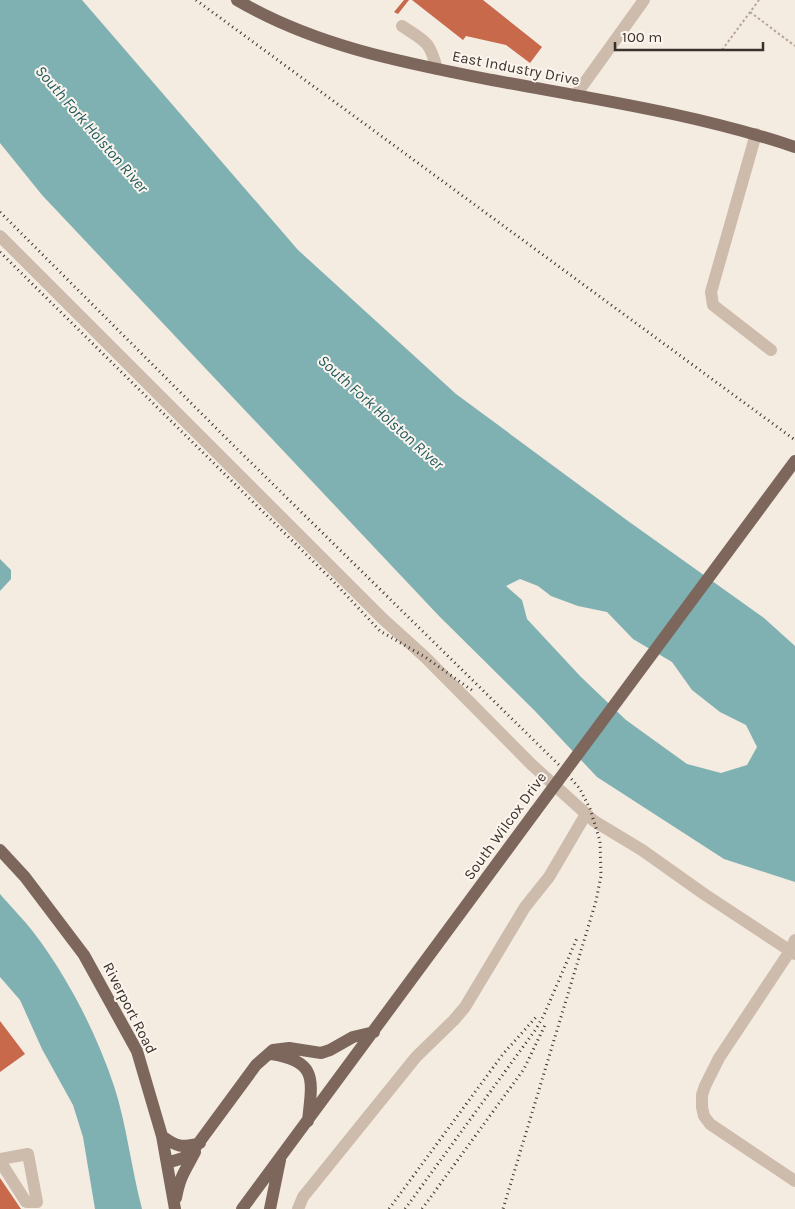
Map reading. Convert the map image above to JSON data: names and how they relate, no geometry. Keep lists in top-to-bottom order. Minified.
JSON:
{"streets":{"main road":["East Industry Drive","South Wilcox Drive","Riverport Road"]},"water":["South Fork Holston River"],"scale_bar":"100 m"}
